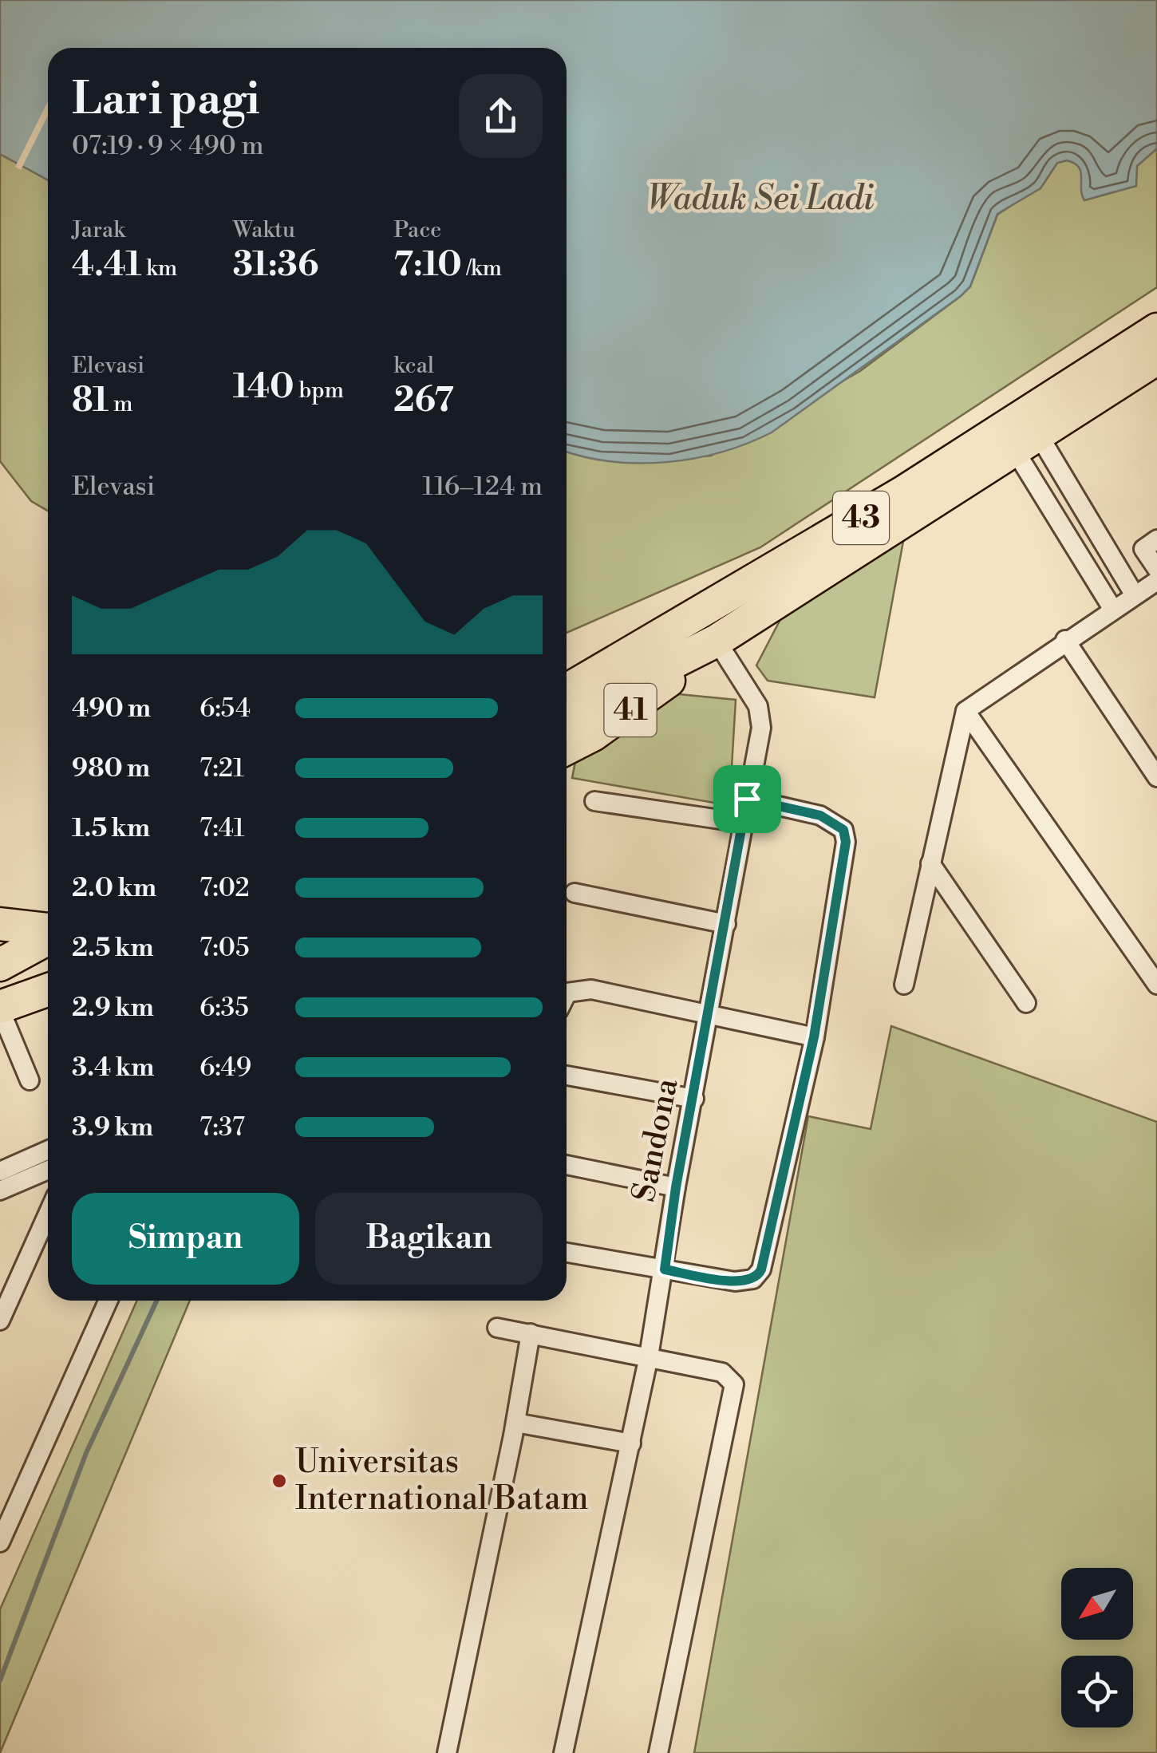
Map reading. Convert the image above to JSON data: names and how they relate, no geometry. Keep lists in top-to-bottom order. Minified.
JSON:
{"streets":{"highway":["43","41"],"street":["Sandona"]},"crossings":[["43","41"],["43","Sandona"],["41","Sandona"]],"water":["Waduk Sei Ladi"],"places":["Universitas International Batam"],"north":"bottom left","page":{"heading":["Lari pagi","07:19 · 9 × 490 m"],"stats":[["Jarak","4.41 km"],["Waktu","31:36"],["Pace","7:10 /km"],["Elevasi","81 m"],["140 bpm"],["kcal","267"]],"chart":["Elevasi","116–124 m"],"list":[{"name":"490 m","note":"6:54"},{"name":"980 m","note":"7:21"},{"name":"1.5 km","note":"7:41"},{"name":"2.0 km","note":"7:02"},{"name":"2.5 km","note":"7:05"},{"name":"2.9 km","note":"6:35"},{"name":"3.4 km","note":"6:49"},{"name":"3.9 km","note":"7:37"}],"buttons":["Simpan","Bagikan"]}}
